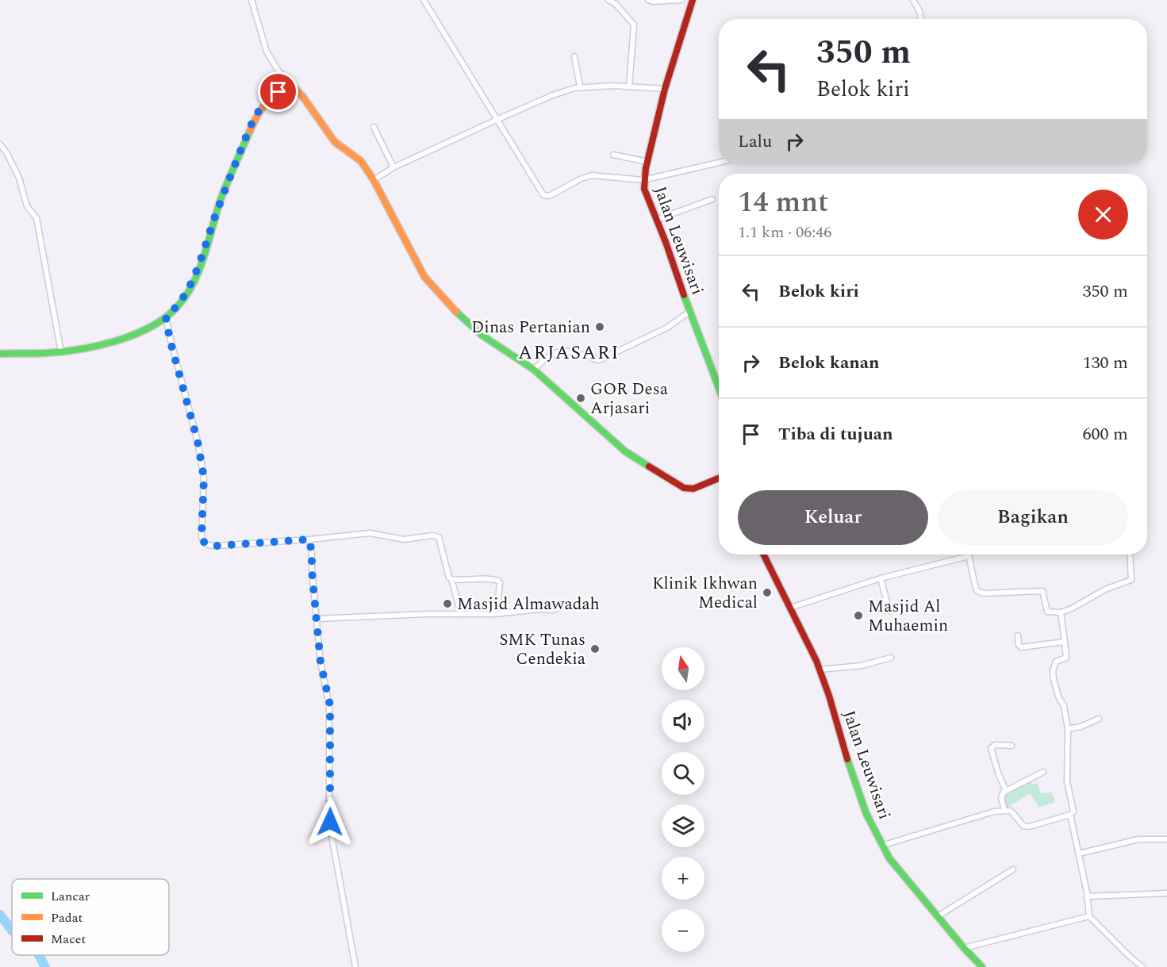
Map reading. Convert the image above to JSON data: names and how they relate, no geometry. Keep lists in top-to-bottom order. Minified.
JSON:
{"streets":{"street":["Jalan Leuwisari"]},"districts":["ARJASARI"],"places":["Dinas Pertanian","GOR Desa Arjasari","Klinik Ikhwan Medical","Masjid Almawadah","Masjid Al Muhaemin","SMK Tunas Cendekia"],"legend":["Lancar","Padat","Macet"],"north":"top","page":{"turn":["350 m","Belok kiri"],"then":"Lalu","heading":["14 mnt","1.1 km · 06:46"],"list":[{"name":"Belok kiri","value":"350 m"},{"name":"Belok kanan","value":"130 m"},{"name":"Tiba di tujuan","value":"600 m"}],"buttons":["Keluar","Bagikan"],"map_buttons":["+","−"]}}
